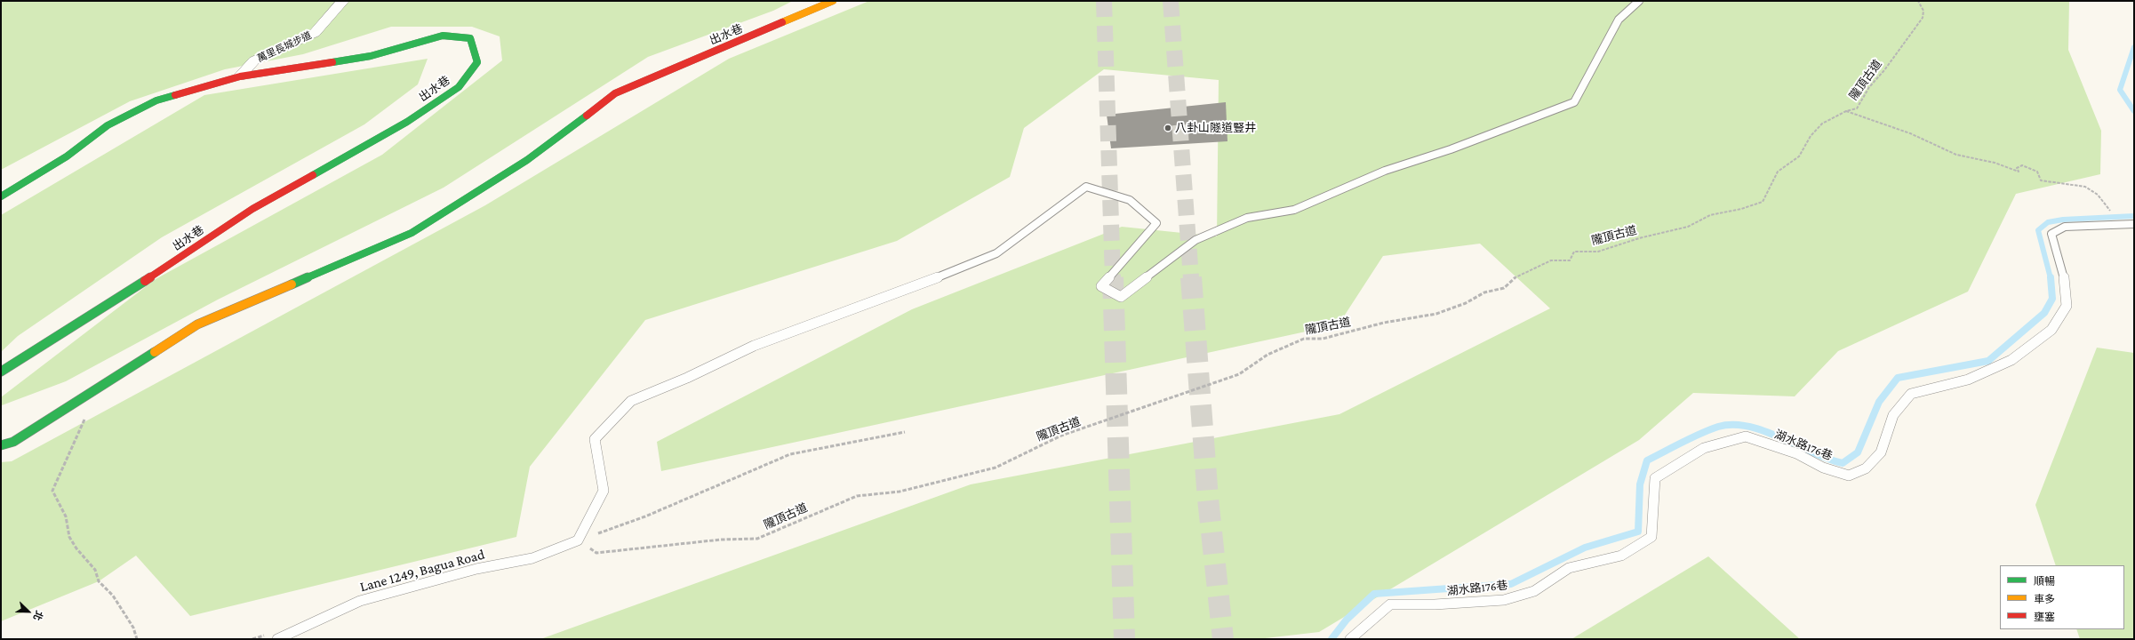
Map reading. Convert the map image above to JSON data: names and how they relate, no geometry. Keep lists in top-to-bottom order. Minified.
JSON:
{"streets":{"street":["出水巷","萬里長城步道"],"lane":["湖水路176巷","Lane 1249, Bagua Road"],"path":["隴頂古道"]},"crossings":[["出水巷","萬里長城步道"],["隴頂古道","Lane 1249, Bagua Road"]],"places":["八卦山隧道豎井"],"legend":["順暢","車多","壅塞"],"north":"bottom right"}
